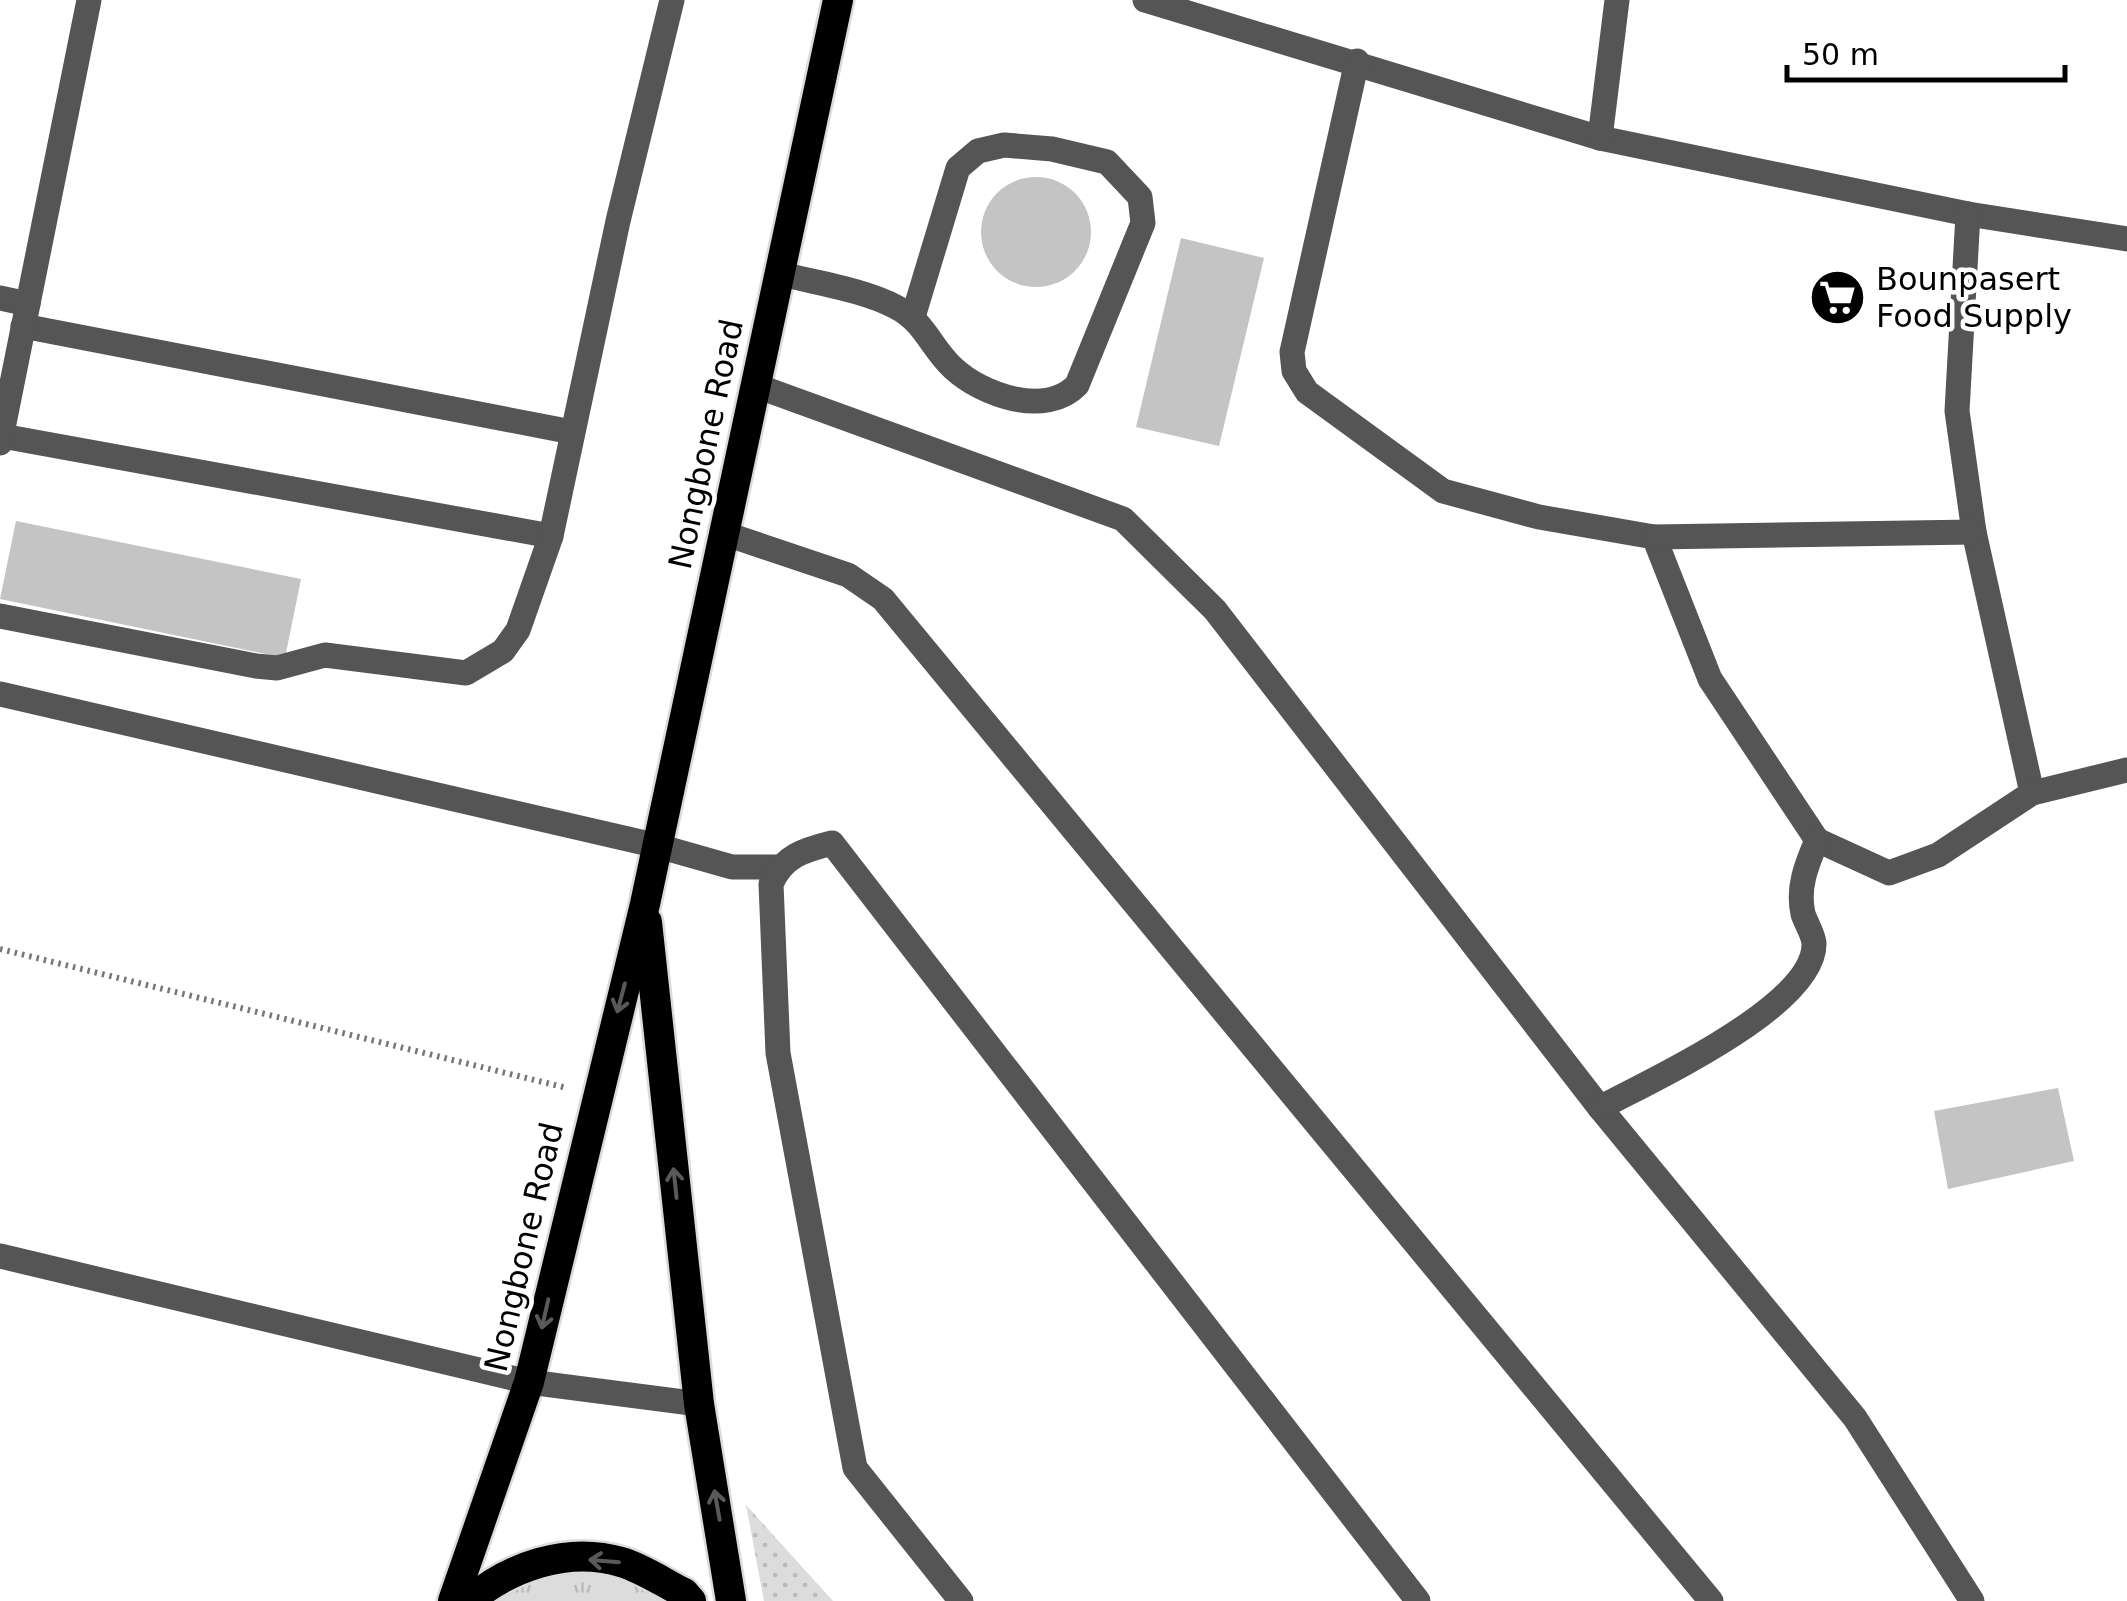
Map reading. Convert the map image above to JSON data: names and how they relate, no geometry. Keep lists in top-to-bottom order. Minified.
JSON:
{"streets":{"highway":["Nongbone Road"]},"places":{"supermarket":["Bounpasert Food Supply"]},"scale_bar":"50 m"}
